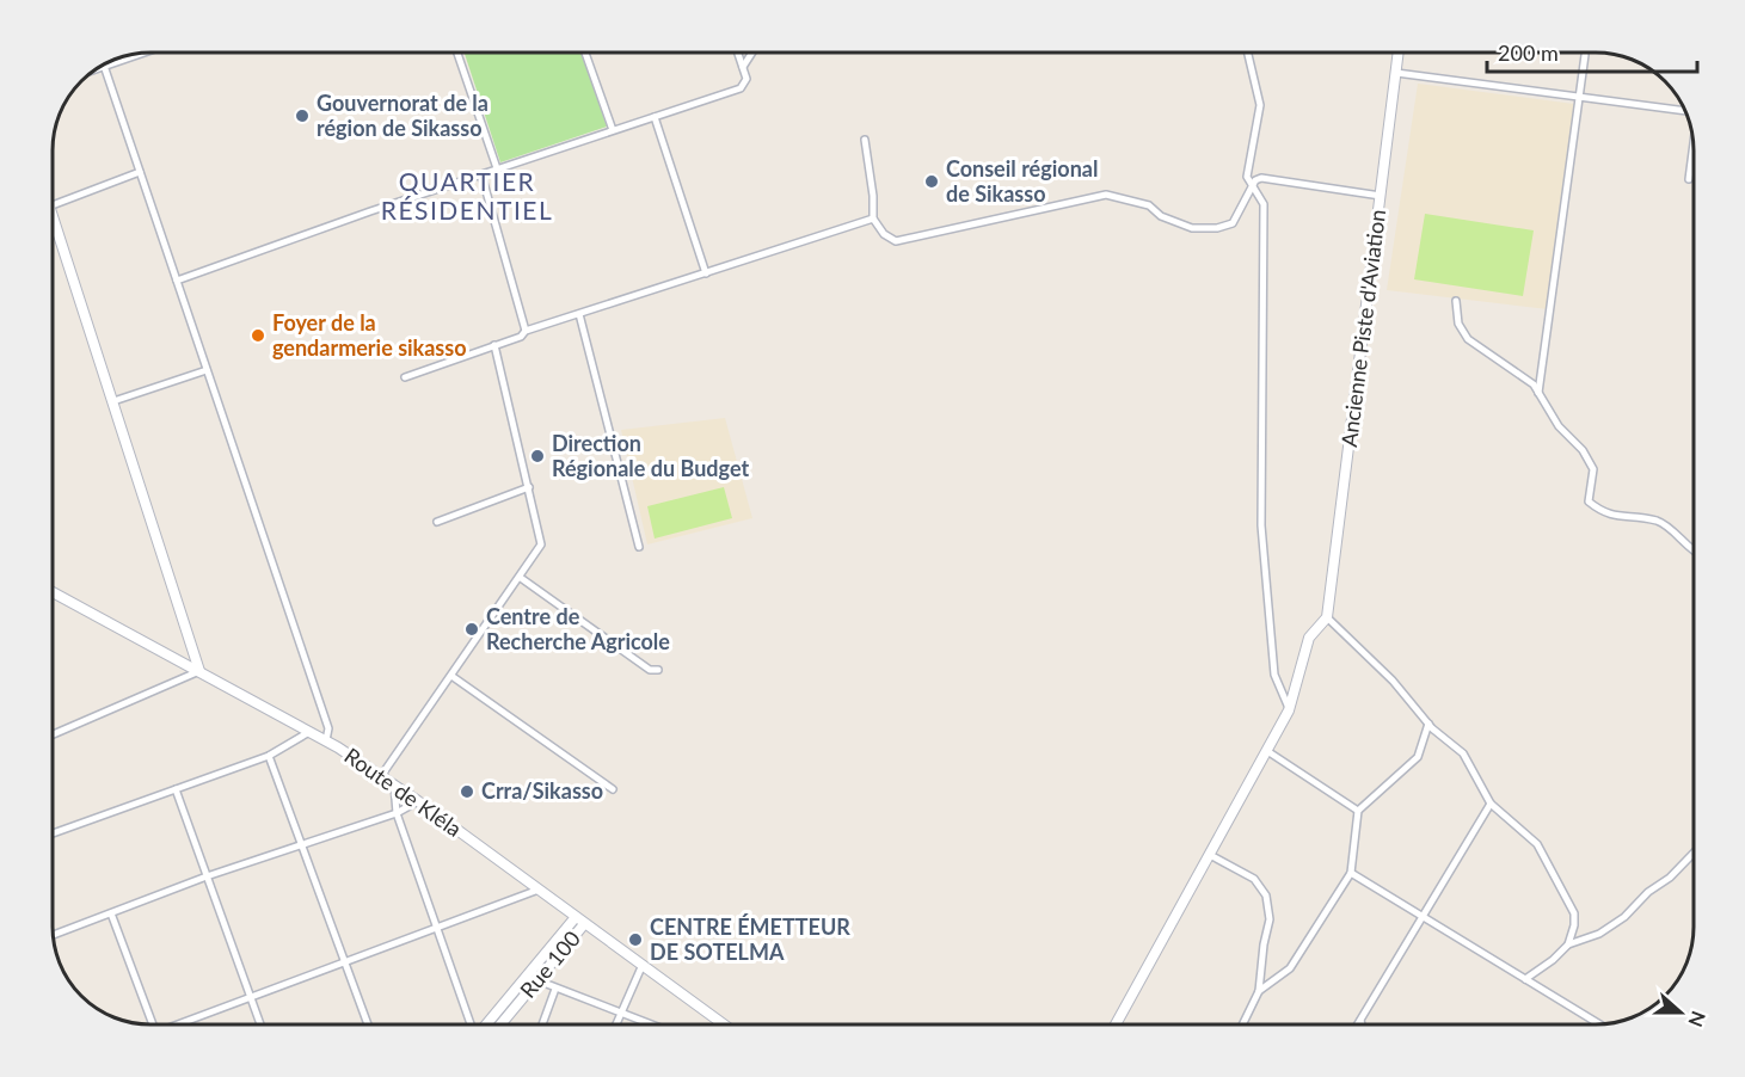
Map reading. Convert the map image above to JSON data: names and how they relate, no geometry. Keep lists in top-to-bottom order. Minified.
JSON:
{"streets":{"street":["Ancienne Piste d'Aviation","Route de Kléla","Rue 100"]},"crossings":[["Route de Kléla","Rue 100"]],"districts":["QUARTIER RÉSIDENTIEL"],"places":["Gouvernorat de la région de Sikasso","Conseil régional de Sikasso","Foyer de la gendarmerie sikasso","Direction Régionale du Budget","Centre de Recherche Agricole","Crra/Sikasso","CENTRE ÉMETTEUR DE SOTELMA"],"scale_bar":"200 m","north":"right"}
